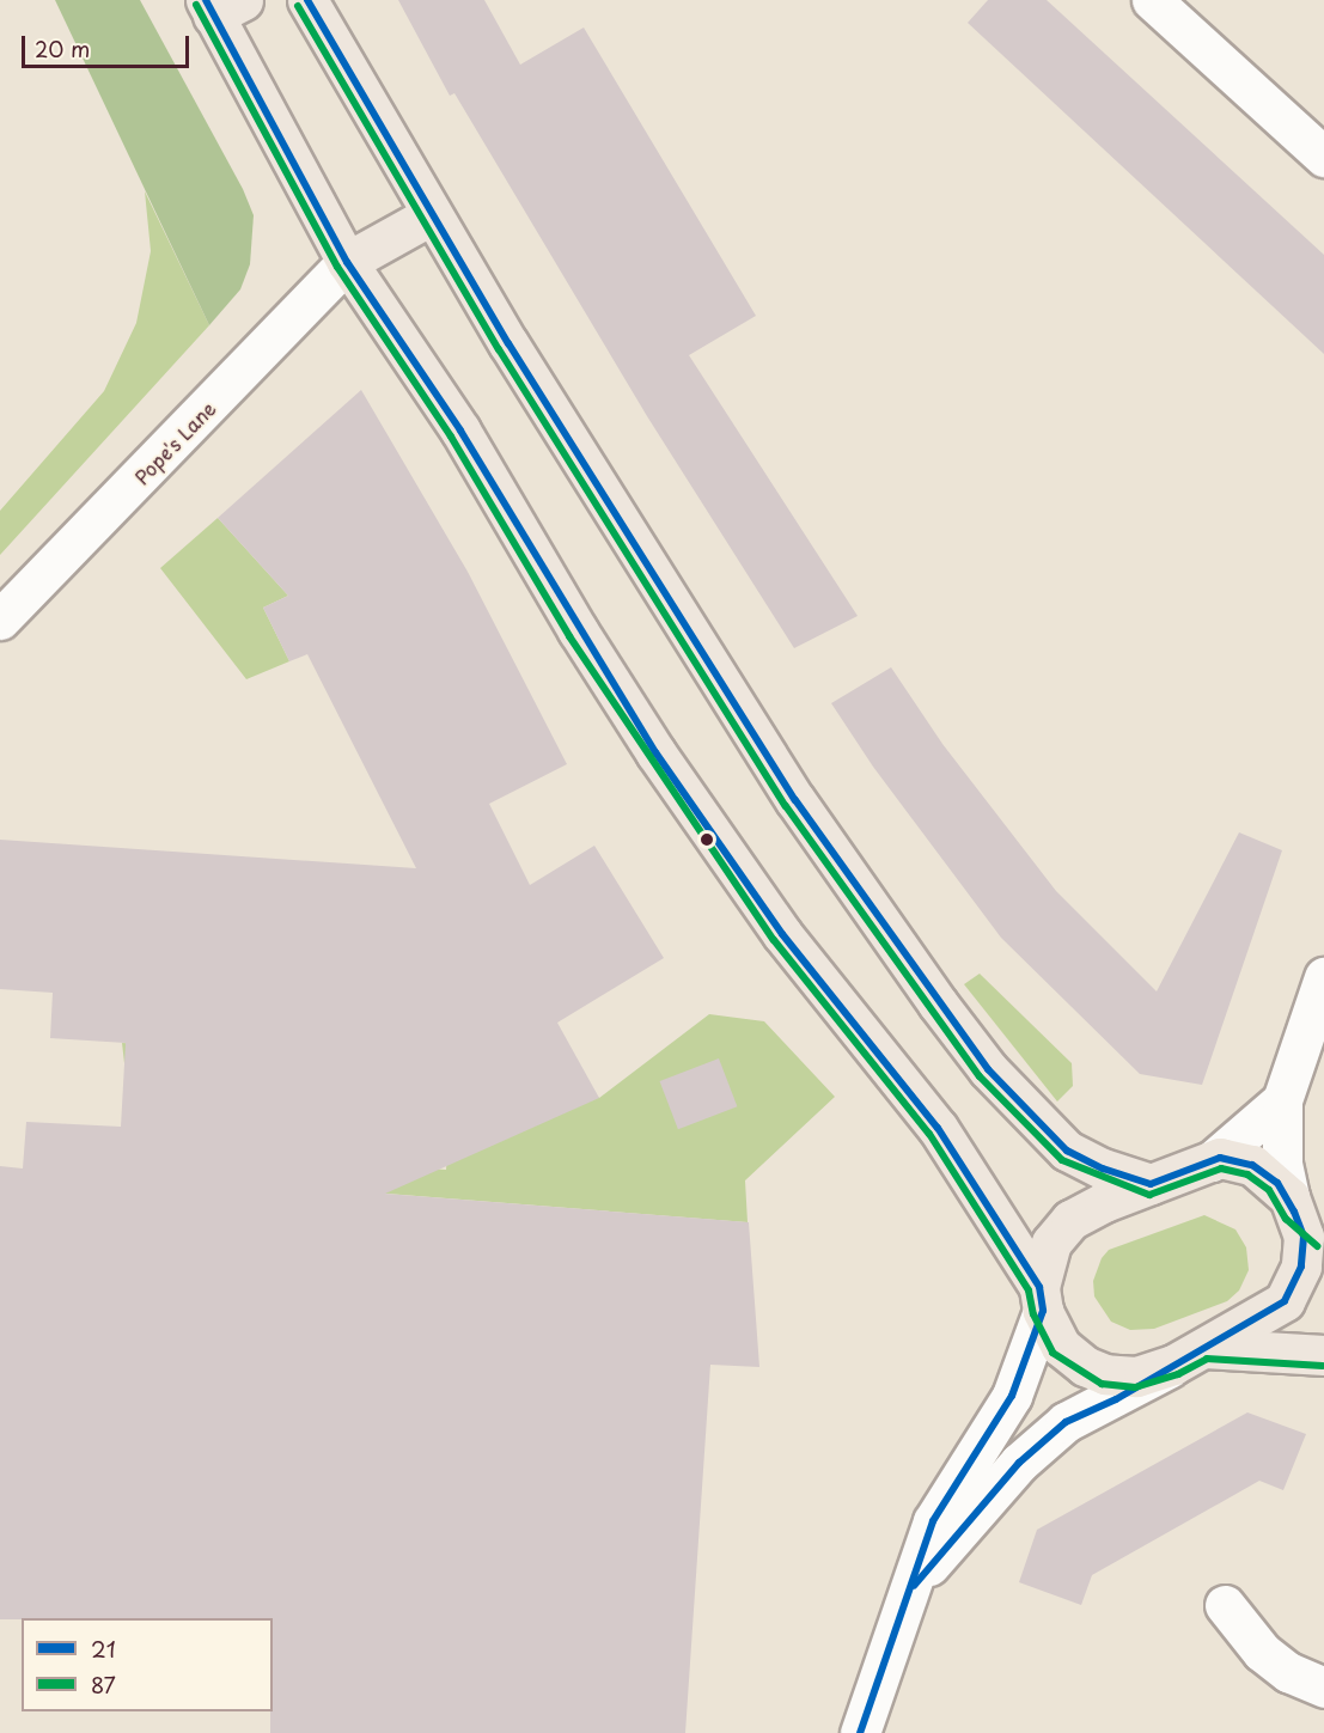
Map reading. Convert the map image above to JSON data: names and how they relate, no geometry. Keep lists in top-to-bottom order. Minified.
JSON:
{"streets":{"street":["Pope's Lane"]},"lines":["transit line 21","transit line 87"],"legend":["21","87"],"scale_bar":"20 m"}
